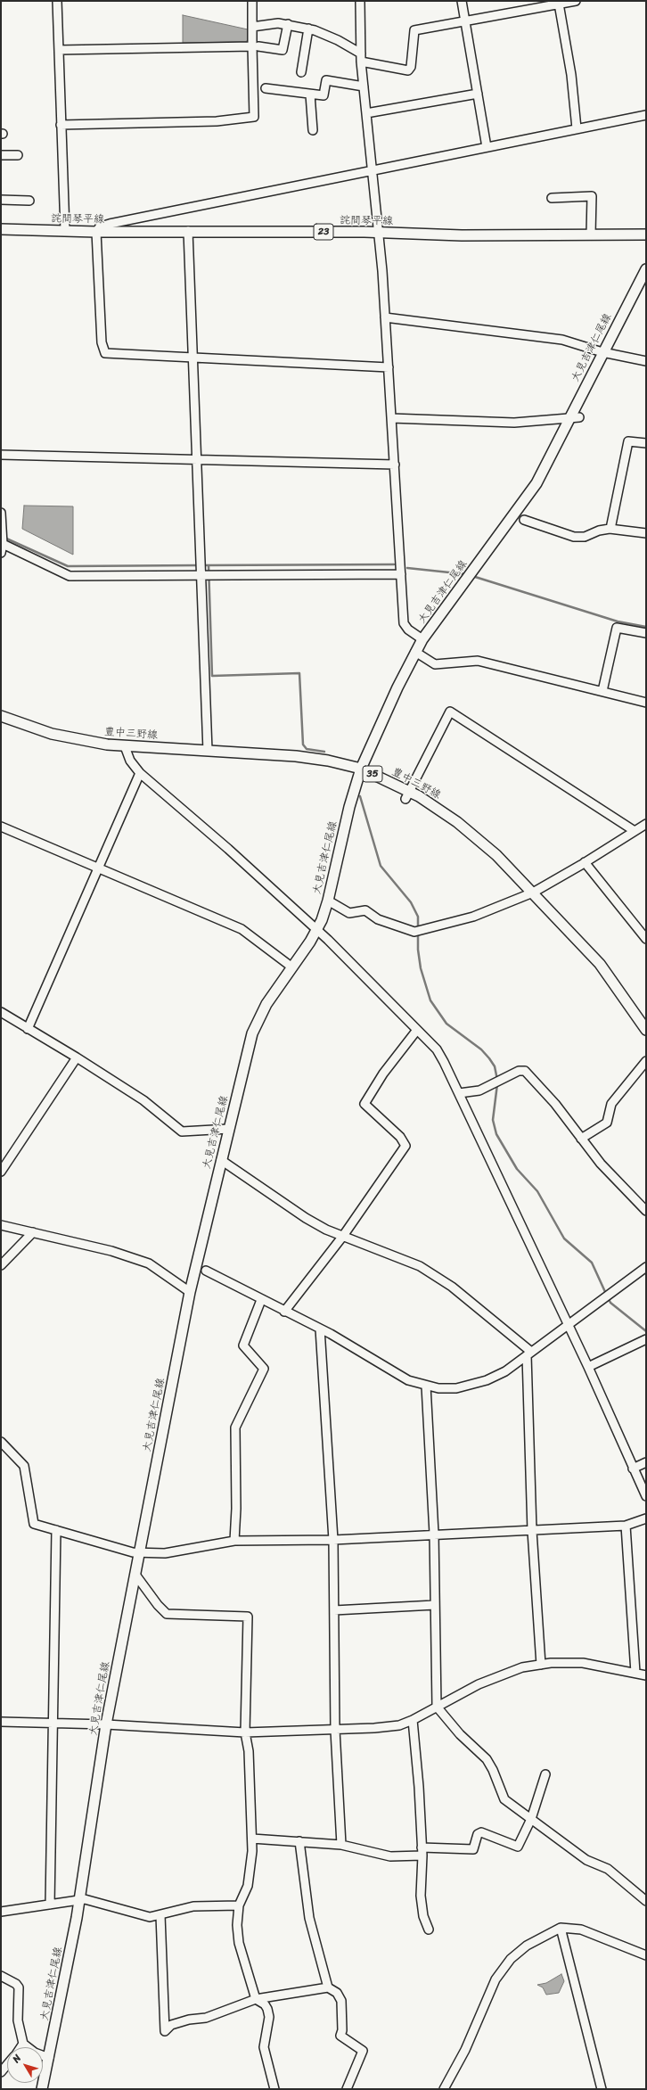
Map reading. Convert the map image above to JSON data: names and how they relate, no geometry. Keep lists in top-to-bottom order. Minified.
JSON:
{"streets":{"main road":["詫間琴平線","23","大見吉津仁尾線","豊中三野線","35"]},"crossings":[["大見吉津仁尾線","豊中三野線"]],"north":"top left"}
